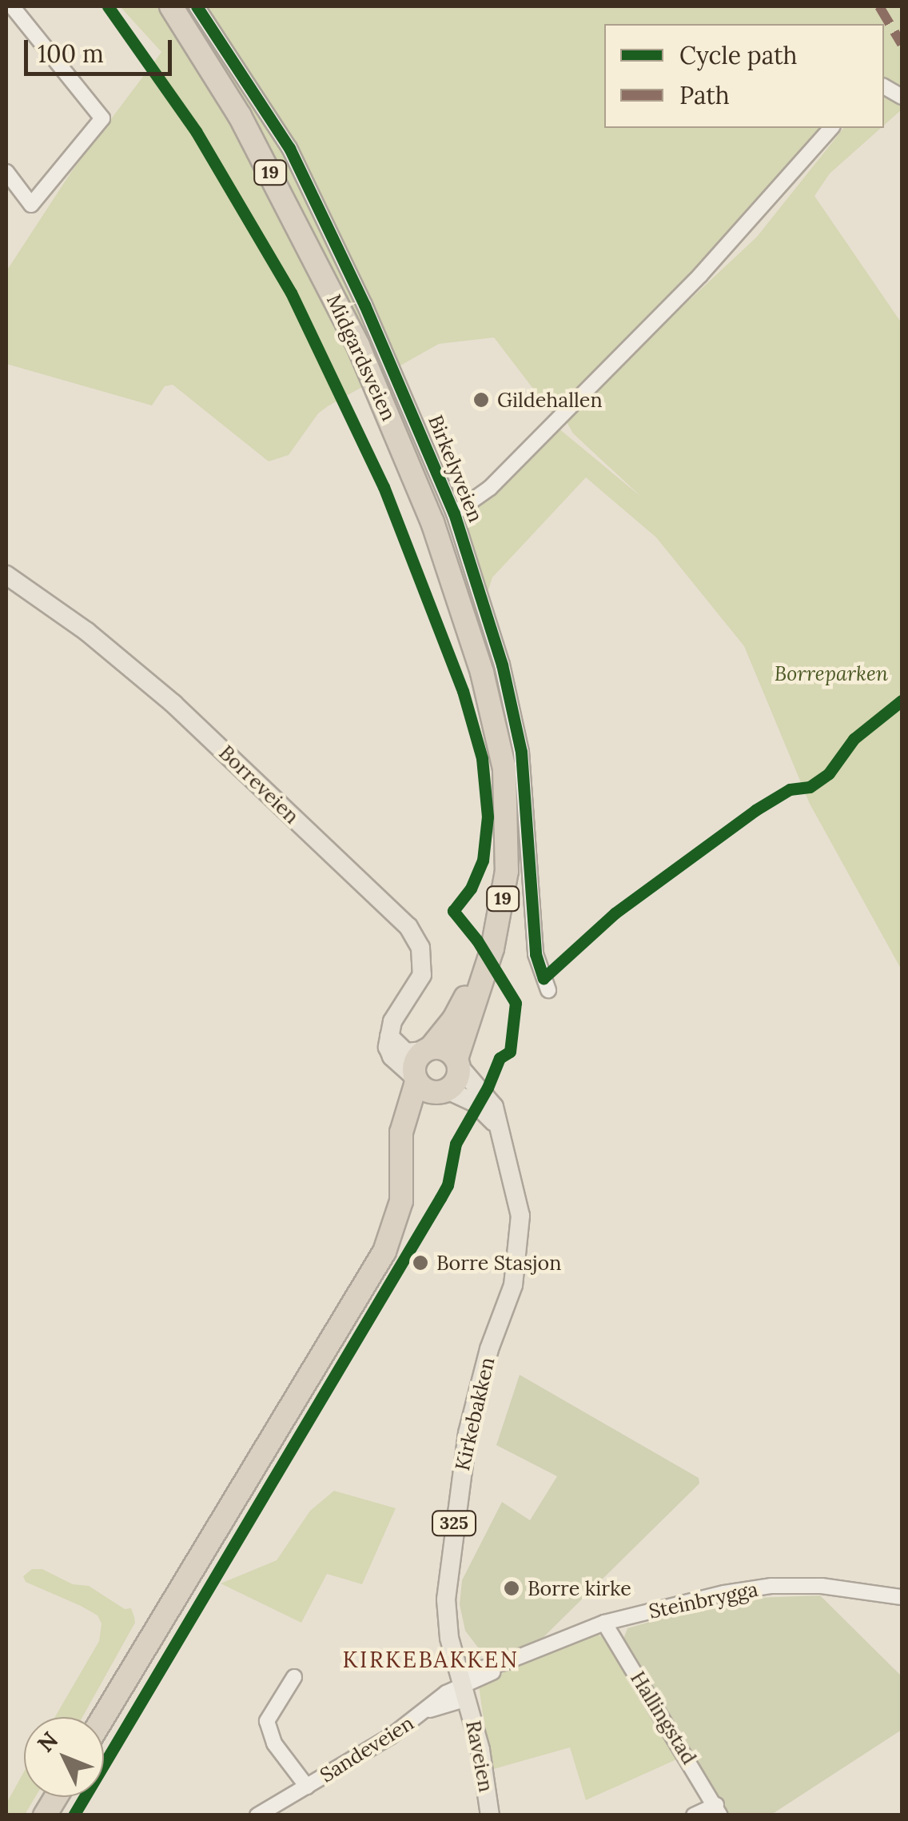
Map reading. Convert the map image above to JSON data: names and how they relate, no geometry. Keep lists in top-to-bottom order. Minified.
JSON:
{"streets":{"highway":["19","Midgardsveien"],"main road":["Borreveien","Kirkebakken","325","Raveien"],"street":["Birkelyveien","Steinbrygga","Hallingstad","Sandeveien"]},"crossings":[["19","Midgardsveien"],["19","Kirkebakken"],["Midgardsveien","Kirkebakken"],["Kirkebakken","Steinbrygga"],["Kirkebakken","Sandeveien"],["Kirkebakken","Raveien"],["Steinbrygga","Hallingstad"],["Steinbrygga","Sandeveien"],["Steinbrygga","Raveien"],["Sandeveien","Raveien"]],"districts":["KIRKEBAKKEN"],"parks":["Borreparken"],"places":["Gildehallen","Borre Stasjon","Borre kirke"],"legend":["Cycle path","Path"],"scale_bar":"100 m","north":"top left"}
